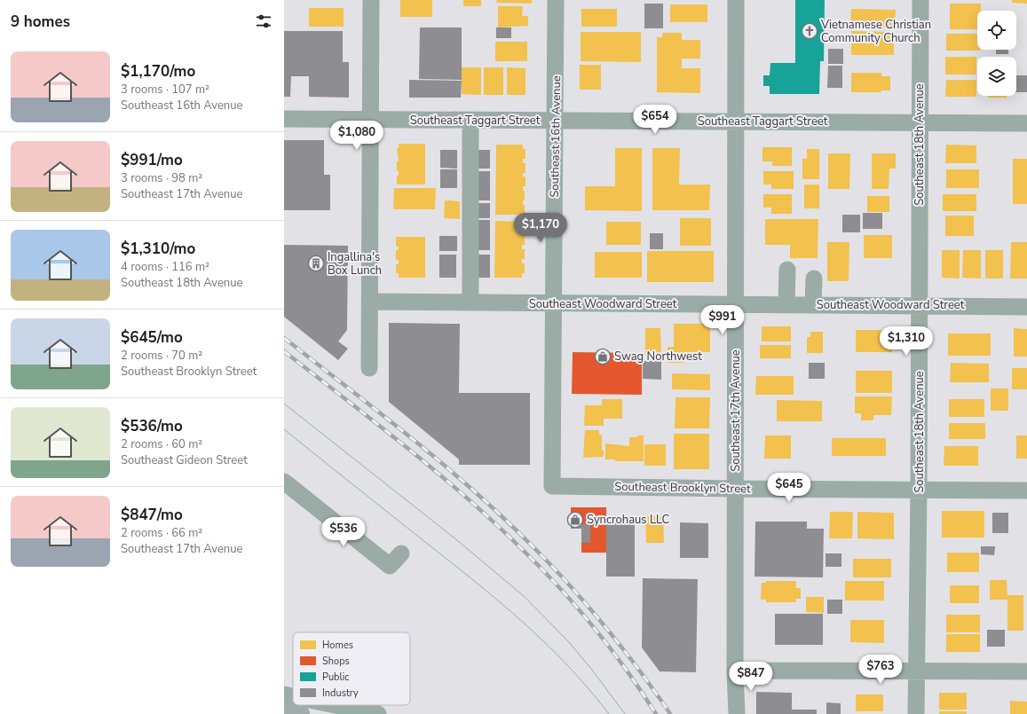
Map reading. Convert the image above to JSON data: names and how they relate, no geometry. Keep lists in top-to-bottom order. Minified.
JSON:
{"streets":{"street":["Southeast Taggart Street","Southeast 16th Avenue","Southeast 18th Avenue","Southeast Woodward Street","Southeast 17th Avenue","Southeast Brooklyn Street"]},"crossings":[["Southeast Taggart Street","Southeast 16th Avenue"],["Southeast Taggart Street","Southeast 18th Avenue"],["Southeast Taggart Street","Southeast 17th Avenue"],["Southeast 16th Avenue","Southeast Woodward Street"],["Southeast 16th Avenue","Southeast Brooklyn Street"],["Southeast 18th Avenue","Southeast Woodward Street"],["Southeast 18th Avenue","Southeast Brooklyn Street"],["Southeast Woodward Street","Southeast 17th Avenue"],["Southeast 17th Avenue","Southeast Brooklyn Street"]],"places":{"church":["Vietnamese Christian Community Church"],"building":["Ingallina's Box Lunch"],"shop":["Swag Northwest","Syncrohaus LLC"]},"legend":["Homes","Shops","Public","Industry"],"page":{"heading":"9 homes","list":[{"name":"$1,170/mo","note":"3 rooms · 107 m² · Southeast 16th Avenue"},{"name":"$991/mo","note":"3 rooms · 98 m² · Southeast 17th Avenue"},{"name":"$1,310/mo","note":"4 rooms · 116 m² · Southeast 18th Avenue"},{"name":"$645/mo","note":"2 rooms · 70 m² · Southeast Brooklyn Street"},{"name":"$536/mo","note":"2 rooms · 60 m² · Southeast Gideon Street"},{"name":"$847/mo","note":"2 rooms · 66 m² · Southeast 17th Avenue"}],"price":["$654","$1,080","$1,170","$991","$1,310","$645","$536","$763","$847"]}}
